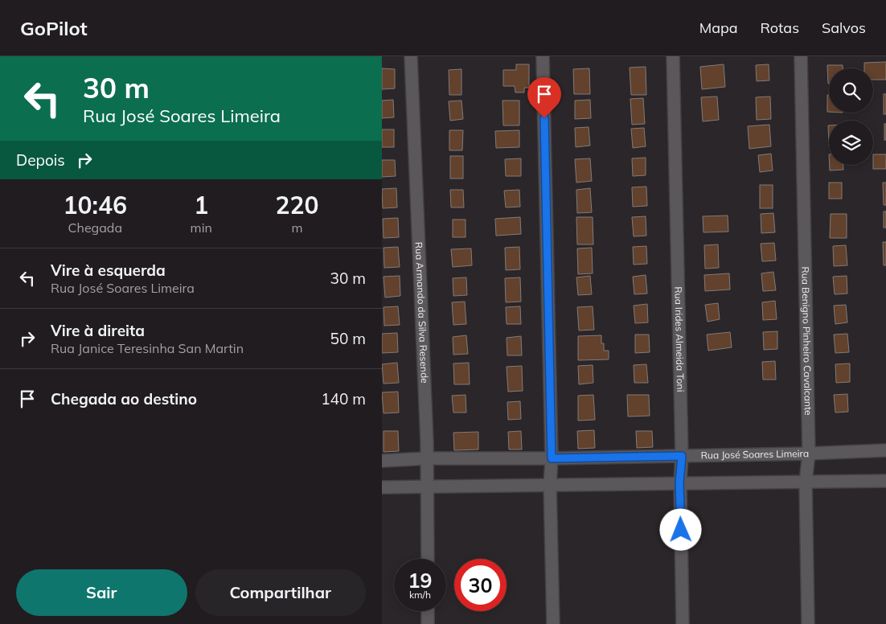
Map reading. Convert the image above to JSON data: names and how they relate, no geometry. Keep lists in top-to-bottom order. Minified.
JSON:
{"streets":{"street":["Rua Armando da Silva Resende","Rua Irides Almeida Toni","Rua Benigno Pinheiro Cavalcante","Rua José Soares Limeira"]},"crossings":[["Rua Armando da Silva Resende","Rua José Soares Limeira"],["Rua Irides Almeida Toni","Rua José Soares Limeira"],["Rua Benigno Pinheiro Cavalcante","Rua José Soares Limeira"]],"page":{"header":"GoPilot","nav":["Mapa","Rotas","Salvos"],"turn":["30 m","Rua José Soares Limeira"],"then":"Depois","eta":["10:46","Chegada","1","min","220","m"],"list":[{"name":"Vire à esquerda","note":"Rua José Soares Limeira","value":"30 m"},{"name":"Vire à direita","note":"Rua Janice Teresinha San Martin","value":"50 m"},{"name":"Chegada ao destino","value":"140 m"}],"speed":"19 km/h","limit":"30","buttons":["Sair","Compartilhar"]}}
